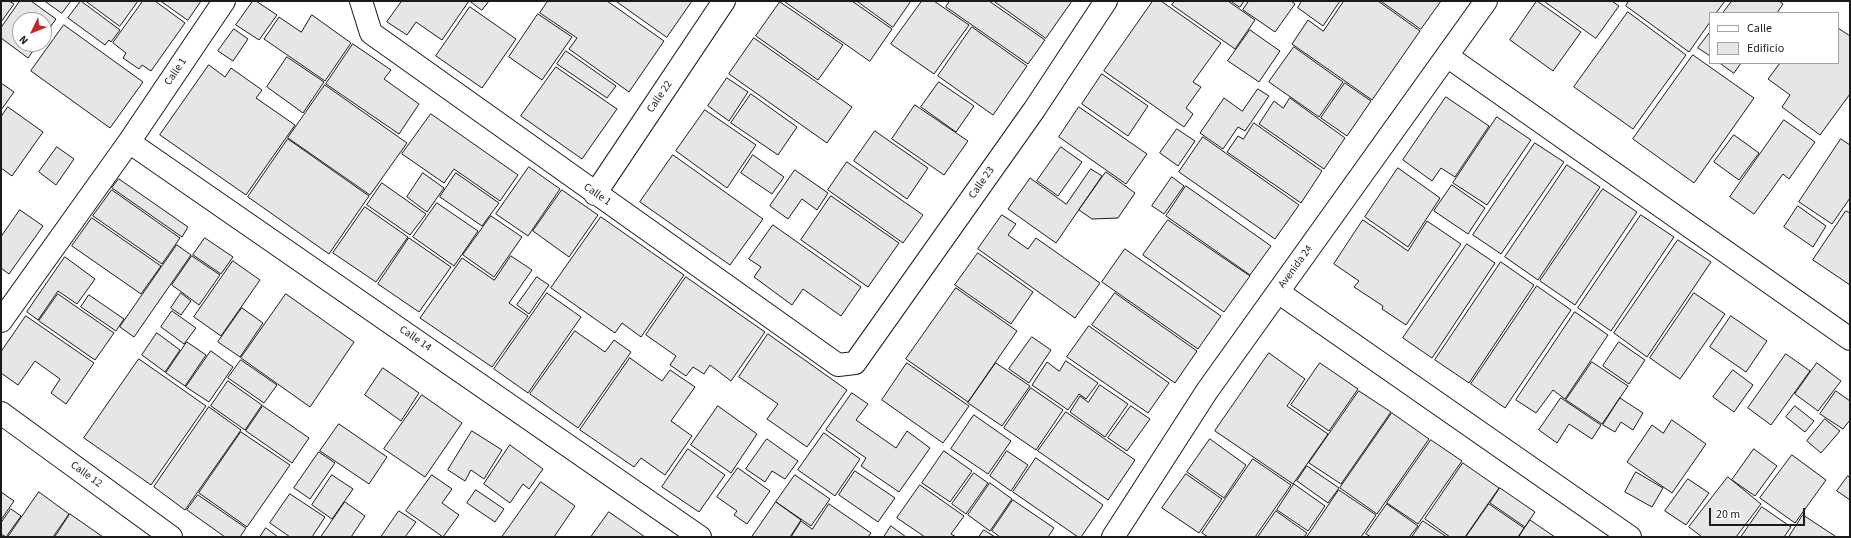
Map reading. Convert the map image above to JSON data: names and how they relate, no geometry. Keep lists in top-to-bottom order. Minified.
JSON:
{"streets":{"street":["Calle 1","Calle 22","Calle 23","Avenida 24","Calle 14","Calle 12"]},"crossings":[["Calle 1","Calle 22"],["Calle 1","Calle 23"],["Calle 1","Calle 14"]],"legend":["Calle","Edificio"],"scale_bar":"20 m","north":"bottom left"}
